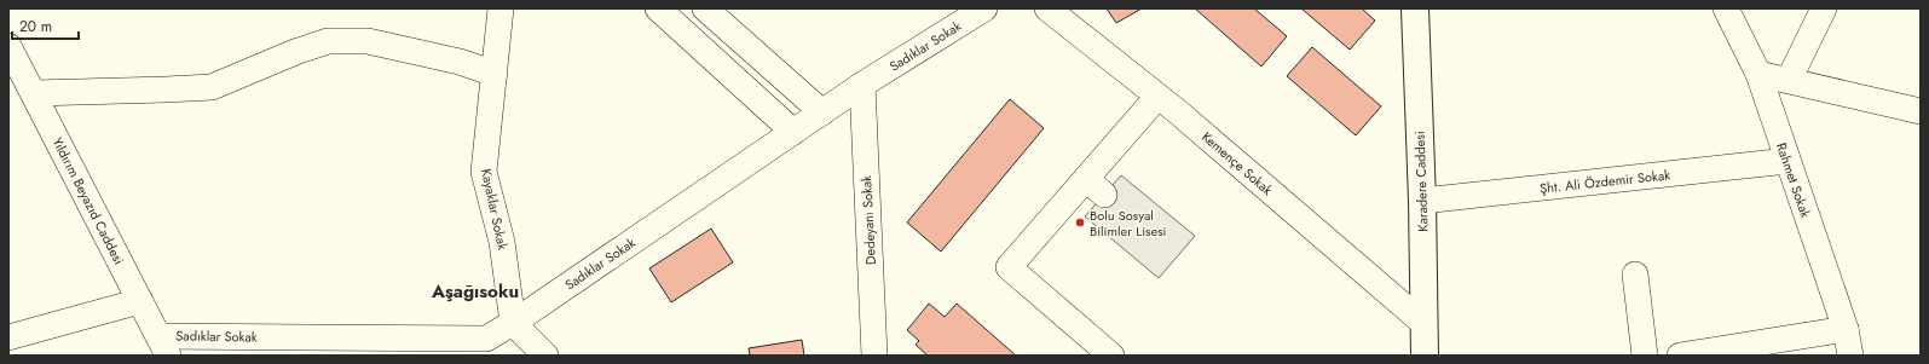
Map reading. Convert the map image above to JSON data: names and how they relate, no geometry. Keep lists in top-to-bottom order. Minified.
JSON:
{"streets":{"main road":["Karadere Caddesi"],"street":["Sadıklar Sokak","Kemençe Sokak","Rahmet Sokak","Şht. Ali Özdemir Sokak","Yıldırım Beyazıd Caddesi","Kayaklar Sokak","Dedeyanı Sokak"]},"crossings":[["Sadıklar Sokak","Yıldırım Beyazıd Caddesi"],["Sadıklar Sokak","Kayaklar Sokak"],["Sadıklar Sokak","Dedeyanı Sokak"],["Kemençe Sokak","Karadere Caddesi"],["Rahmet Sokak","Şht. Ali Özdemir Sokak"],["Karadere Caddesi","Şht. Ali Özdemir Sokak"]],"districts":["Aşağısoku"],"places":["Bolu Sosyal Bilimler Lisesi"],"scale_bar":"20 m"}
